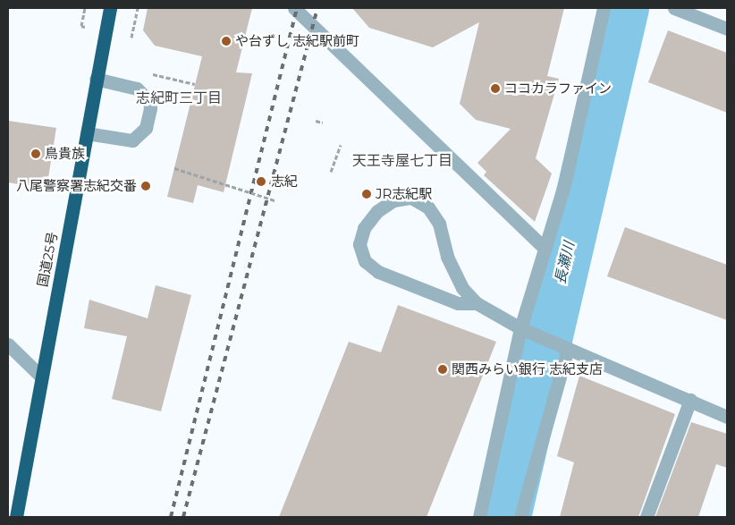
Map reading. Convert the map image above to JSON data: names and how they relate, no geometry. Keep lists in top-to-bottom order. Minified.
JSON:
{"streets":{"highway":["国道25号"]},"districts":["志紀町三丁目","天王寺屋七丁目"],"water":["長瀬川"],"places":["や台ずし 志紀駅前町","ココカラファイン","鳥貴族","志紀","八尾警察署志紀交番","JR志紀駅","関西みらい銀行 志紀支店"]}
